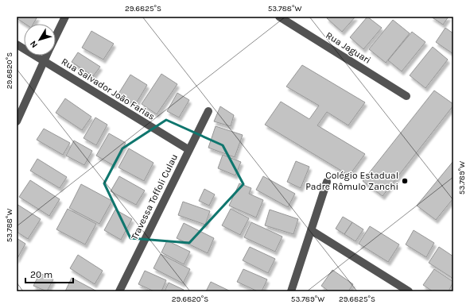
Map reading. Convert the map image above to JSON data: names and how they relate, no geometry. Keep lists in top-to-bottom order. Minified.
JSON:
{"streets":{"street":["Rua Jaguari","Rua Salvador João Farias","Travessa Toffoli Culau"]},"crossings":[["Rua Salvador João Farias","Travessa Toffoli Culau"]],"places":["Colégio Estadual Padre Rômulo Zanchi"],"scale_bar":"20 m","north":"bottom left","coordinates":["29.6825°S","53.788°W","29.6820°S","53.789°W"]}
